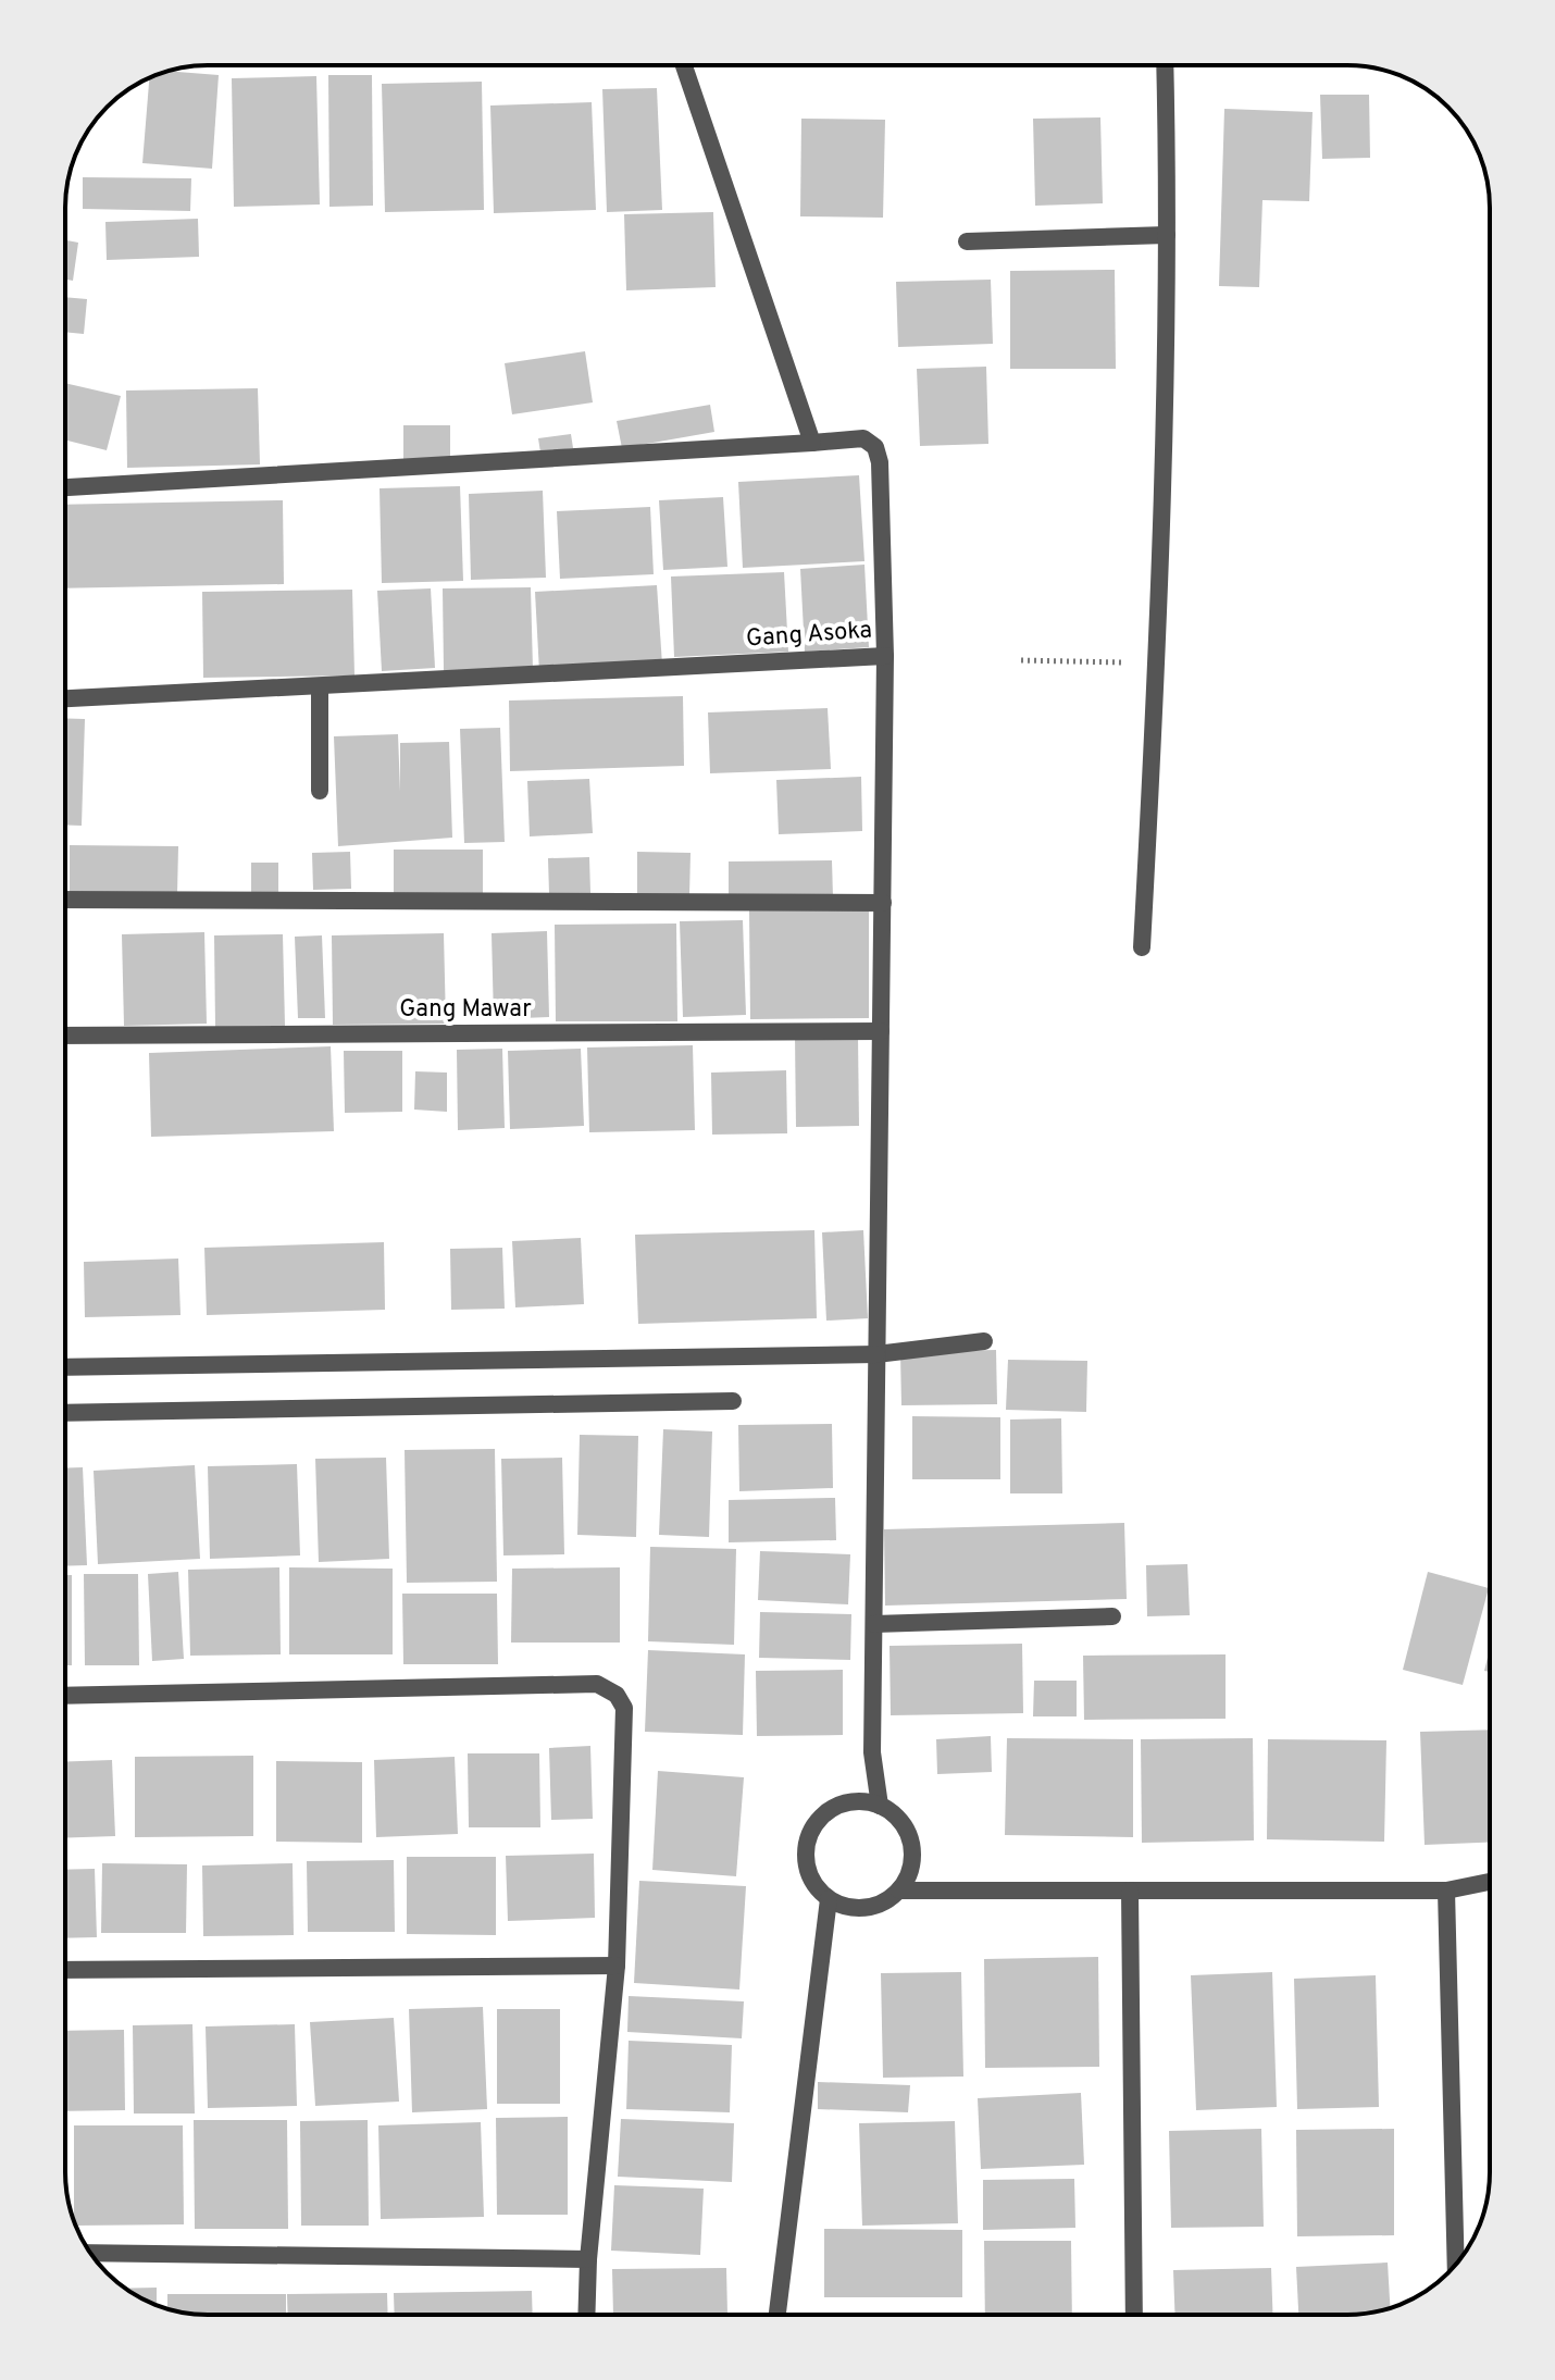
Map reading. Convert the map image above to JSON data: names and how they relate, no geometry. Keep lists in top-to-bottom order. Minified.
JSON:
{"streets":{"street":["Gang Asoka","Gang Mawar"]}}
